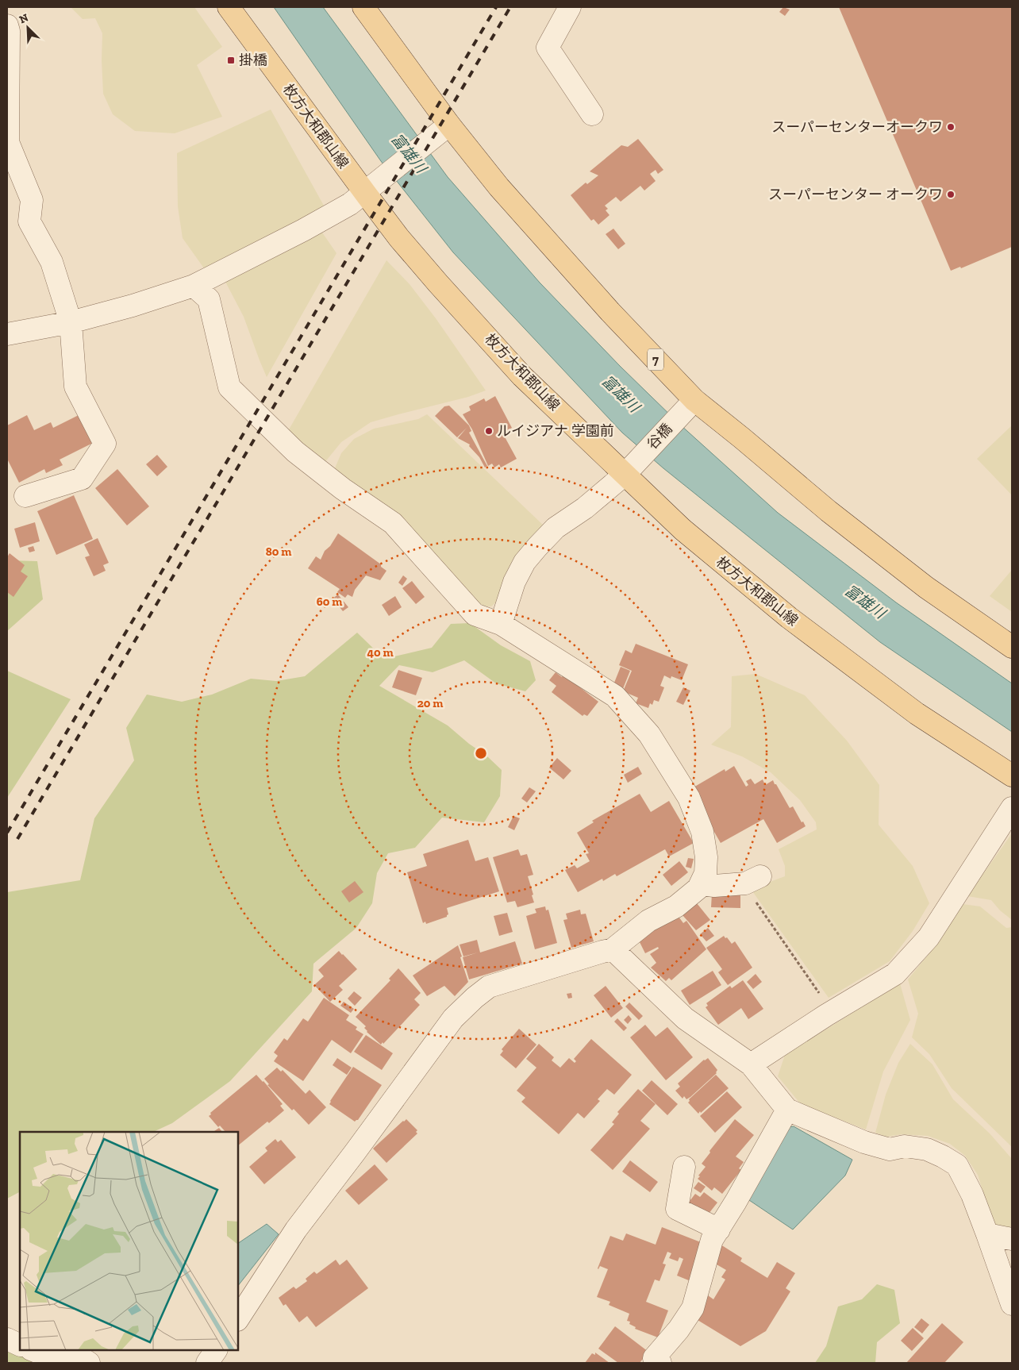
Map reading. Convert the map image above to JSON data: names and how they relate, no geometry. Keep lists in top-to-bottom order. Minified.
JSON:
{"streets":{"main road":["枚方大和郡山線","7"],"street":["谷橋"]},"crossings":[["枚方大和郡山線","谷橋"],["7","谷橋"]],"water":["富雄川"],"places":{"transit":["掛橋"],"other":["スーパーセンターオークワ","スーパーセンター オークワ","ルイジアナ 学園前"]},"north":"top left","rings":["80 m","60 m","40 m","20 m"]}
